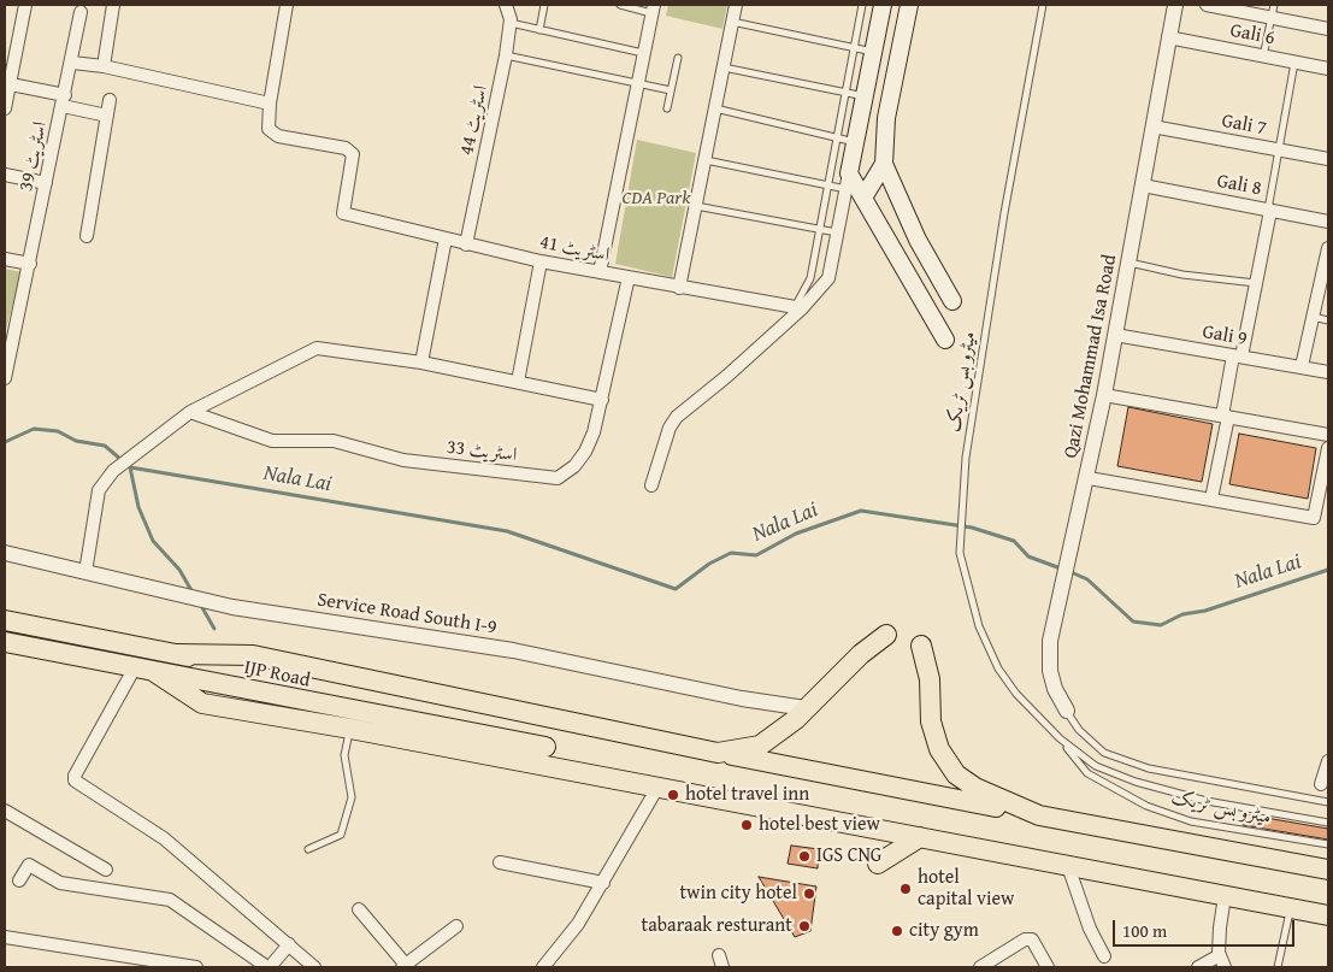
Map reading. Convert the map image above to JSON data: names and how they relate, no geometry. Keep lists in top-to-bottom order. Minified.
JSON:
{"streets":{"highway":["IJP Road"],"street":["Gali 6","اسٹریٹ 44","Gali 7","اسٹریٹ 39","Gali 8","اسٹریٹ 41","Gali 9","Qazi Mohammad Isa Road","اسٹریٹ 33","Service Road South I-9"],"lane":["میٹرو بس ٹریک"]},"crossings":[["Gali 6","Qazi Mohammad Isa Road"],["اسٹریٹ 44","اسٹریٹ 41"],["Gali 7","Qazi Mohammad Isa Road"],["Gali 8","Qazi Mohammad Isa Road"],["اسٹریٹ 41","اسٹریٹ 33"],["Gali 9","Qazi Mohammad Isa Road"]],"water":["Nala Lai"],"parks":["CDA Park"],"places":["hotel travel inn","hotel best view","IGS CNG","hotel capital view","twin city hotel","tabaraak resturant","city gym"],"scale_bar":"100 m"}
